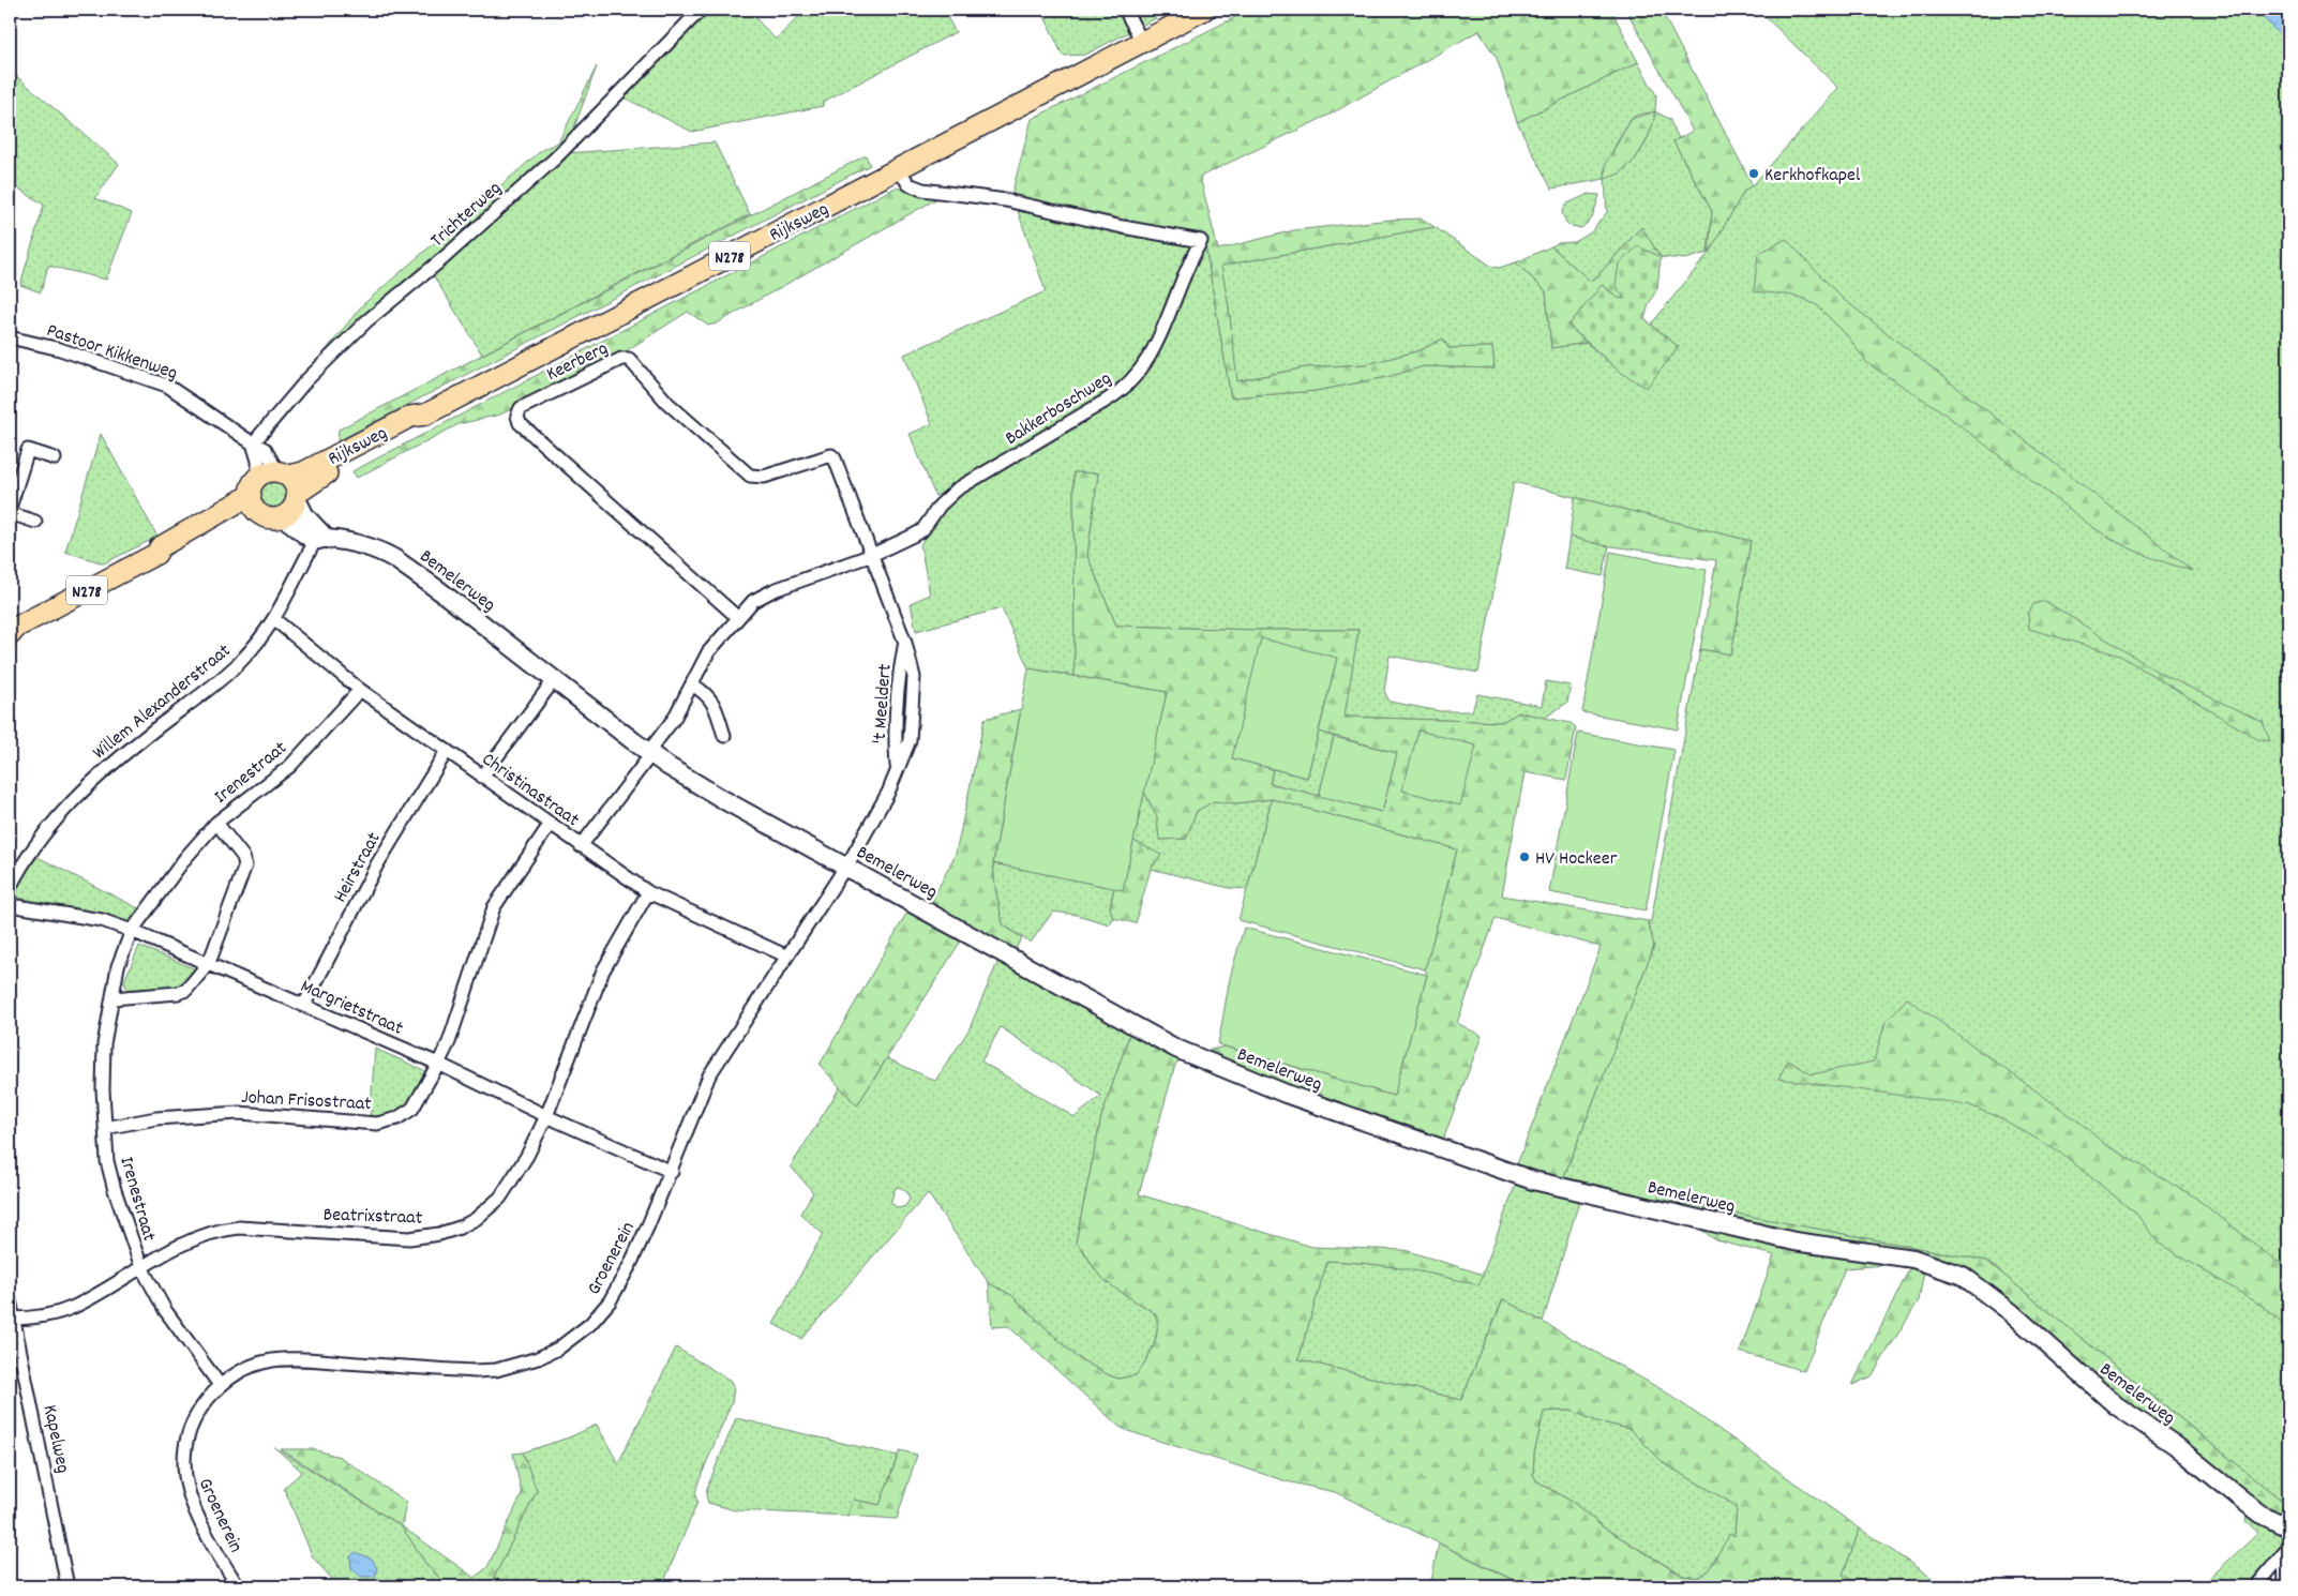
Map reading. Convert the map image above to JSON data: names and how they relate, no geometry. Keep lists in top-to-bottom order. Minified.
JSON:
{"streets":{"main road":["Rijksweg","N278"],"street":["Trichterweg","Pastoor Kikkenweg","Keerberg","Bakkerboschweg","Bemelerweg","Willem Alexanderstraat","'t Meeldert","Irenestraat","Christinastraat","Heirstraat","Margrietstraat","Johan Frisostraat","Beatrixstraat","Groenerein","Kapelweg"]},"crossings":[["Trichterweg","Pastoor Kikkenweg"],["Rijksweg","N278"],["Rijksweg","Pastoor Kikkenweg"],["Rijksweg","Bakkerboschweg"],["N278","Pastoor Kikkenweg"],["N278","Bemelerweg"],["Keerberg","Bakkerboschweg"],["Keerberg","'t Meeldert"],["Bakkerboschweg","Bemelerweg"],["Bakkerboschweg","'t Meeldert"],["Bemelerweg","Willem Alexanderstraat"],["Bemelerweg","'t Meeldert"],["Bemelerweg","Groenerein"],["Willem Alexanderstraat","Christinastraat"],["'t Meeldert","Groenerein"],["Irenestraat","Christinastraat"],["Irenestraat","Margrietstraat"],["Irenestraat","Johan Frisostraat"],["Irenestraat","Beatrixstraat"],["Irenestraat","Groenerein"],["Christinastraat","Heirstraat"],["Christinastraat","Johan Frisostraat"],["Christinastraat","Beatrixstraat"],["Christinastraat","Groenerein"],["Heirstraat","Margrietstraat"],["Margrietstraat","Johan Frisostraat"],["Margrietstraat","Beatrixstraat"],["Margrietstraat","Groenerein"],["Beatrixstraat","Kapelweg"]],"places":["Kerkhofkapel","HV Hockeer"]}
